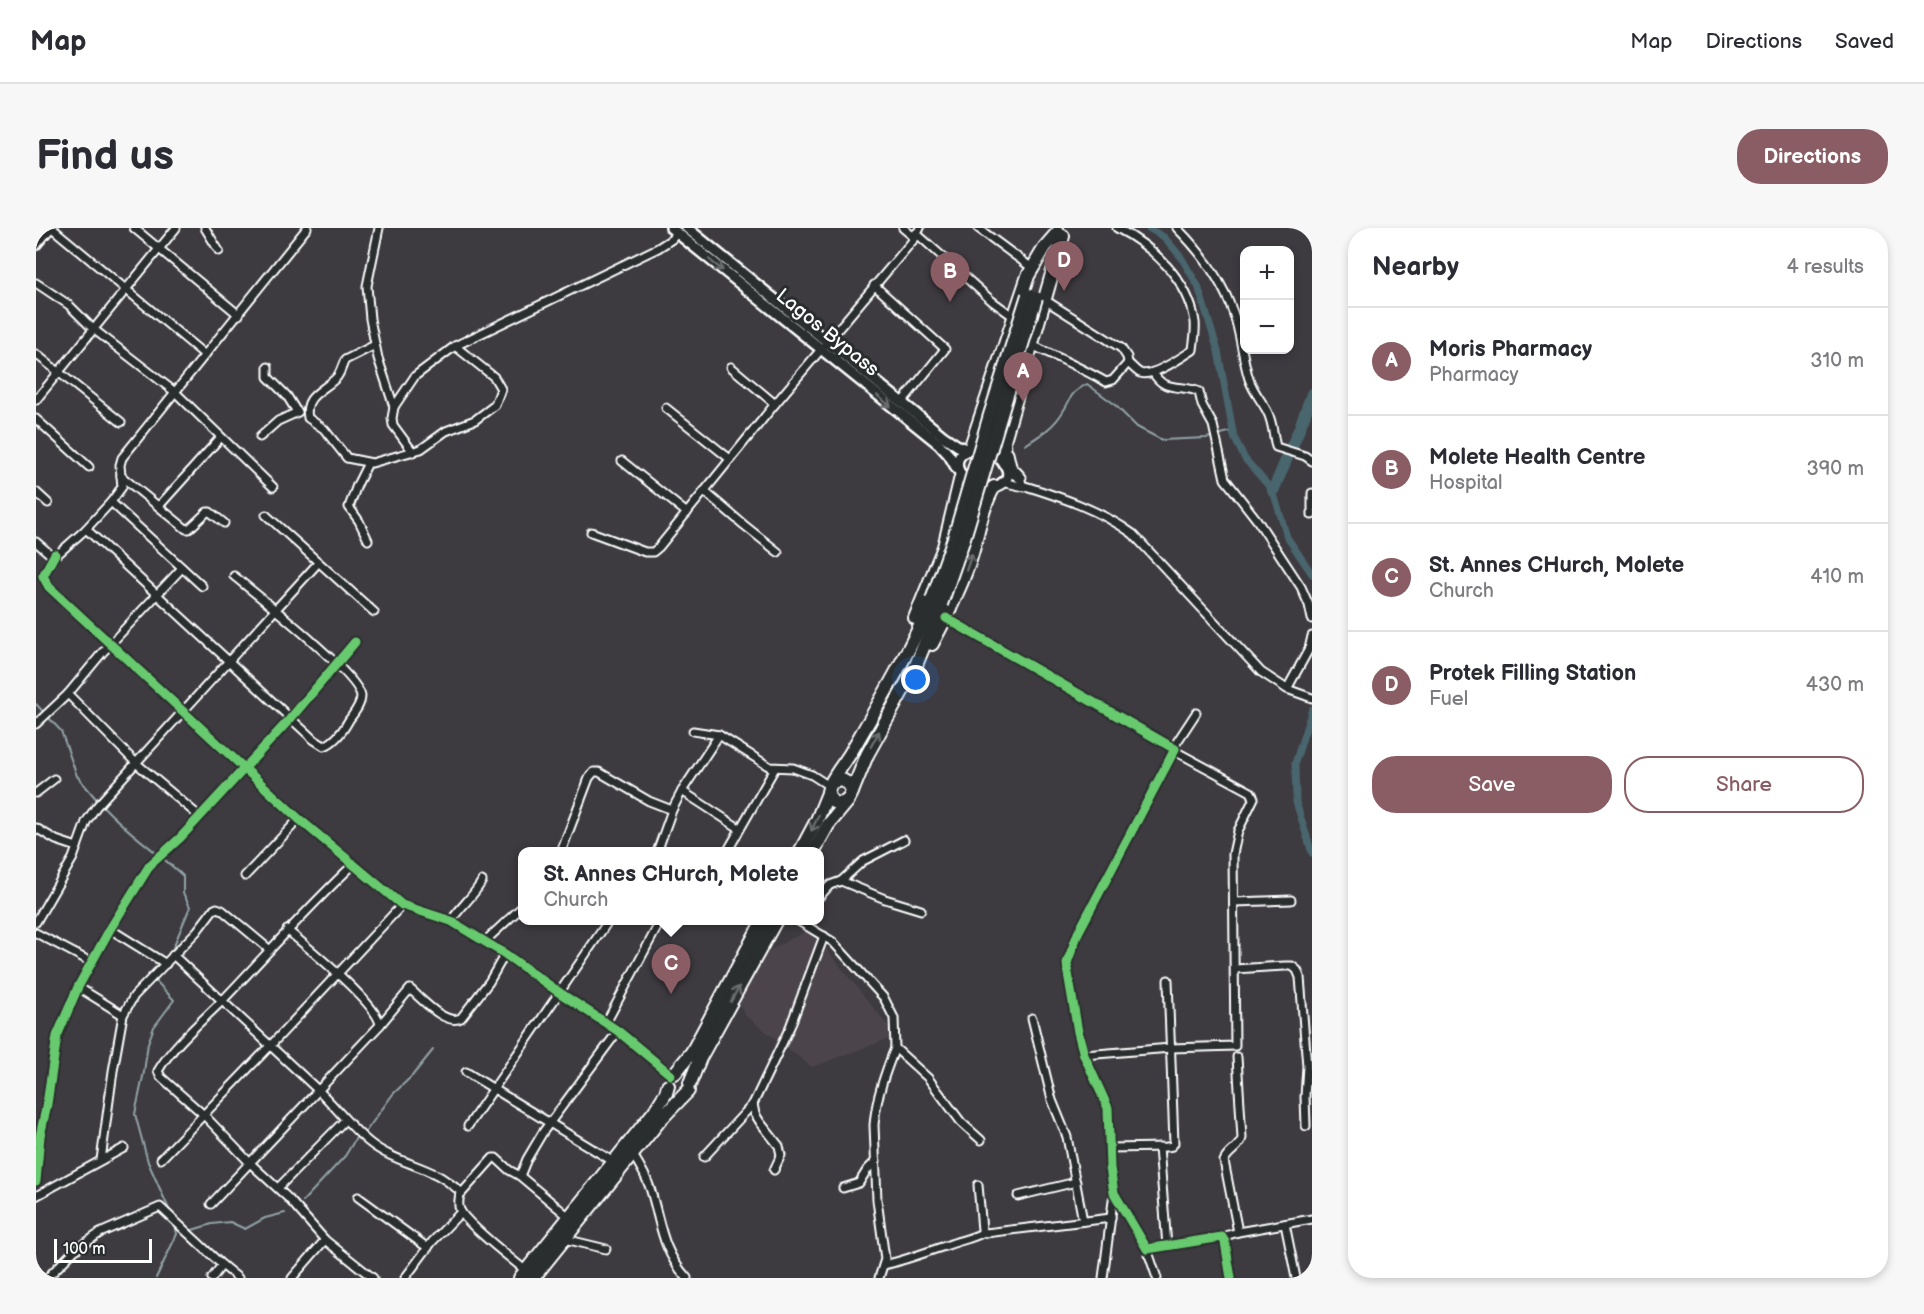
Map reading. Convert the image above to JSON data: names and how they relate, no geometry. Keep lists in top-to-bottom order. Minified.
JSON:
{"streets":{"main road":["Lagos Bypass"]},"scale_bar":"100 m","page":{"header":"Map","nav":["Map","Directions","Saved"],"buttons":["Directions",["Save","Share"]],"title":"Find us","heading":["Nearby","4 results"],"pins":["D","B","A","C"],"map_buttons":["+","−"],"list":[{"mark":"A","name":"Moris Pharmacy","note":"Pharmacy","value":"310 m"},{"mark":"B","name":"Molete Health Centre","note":"Hospital","value":"390 m"},{"mark":"C","name":"St. Annes CHurch, Molete","note":"Church","value":"410 m"},{"mark":"D","name":"Protek Filling Station","note":"Fuel","value":"430 m"}],"popup":["St. Annes CHurch, Molete","Church"],"scale":"100 m"}}
